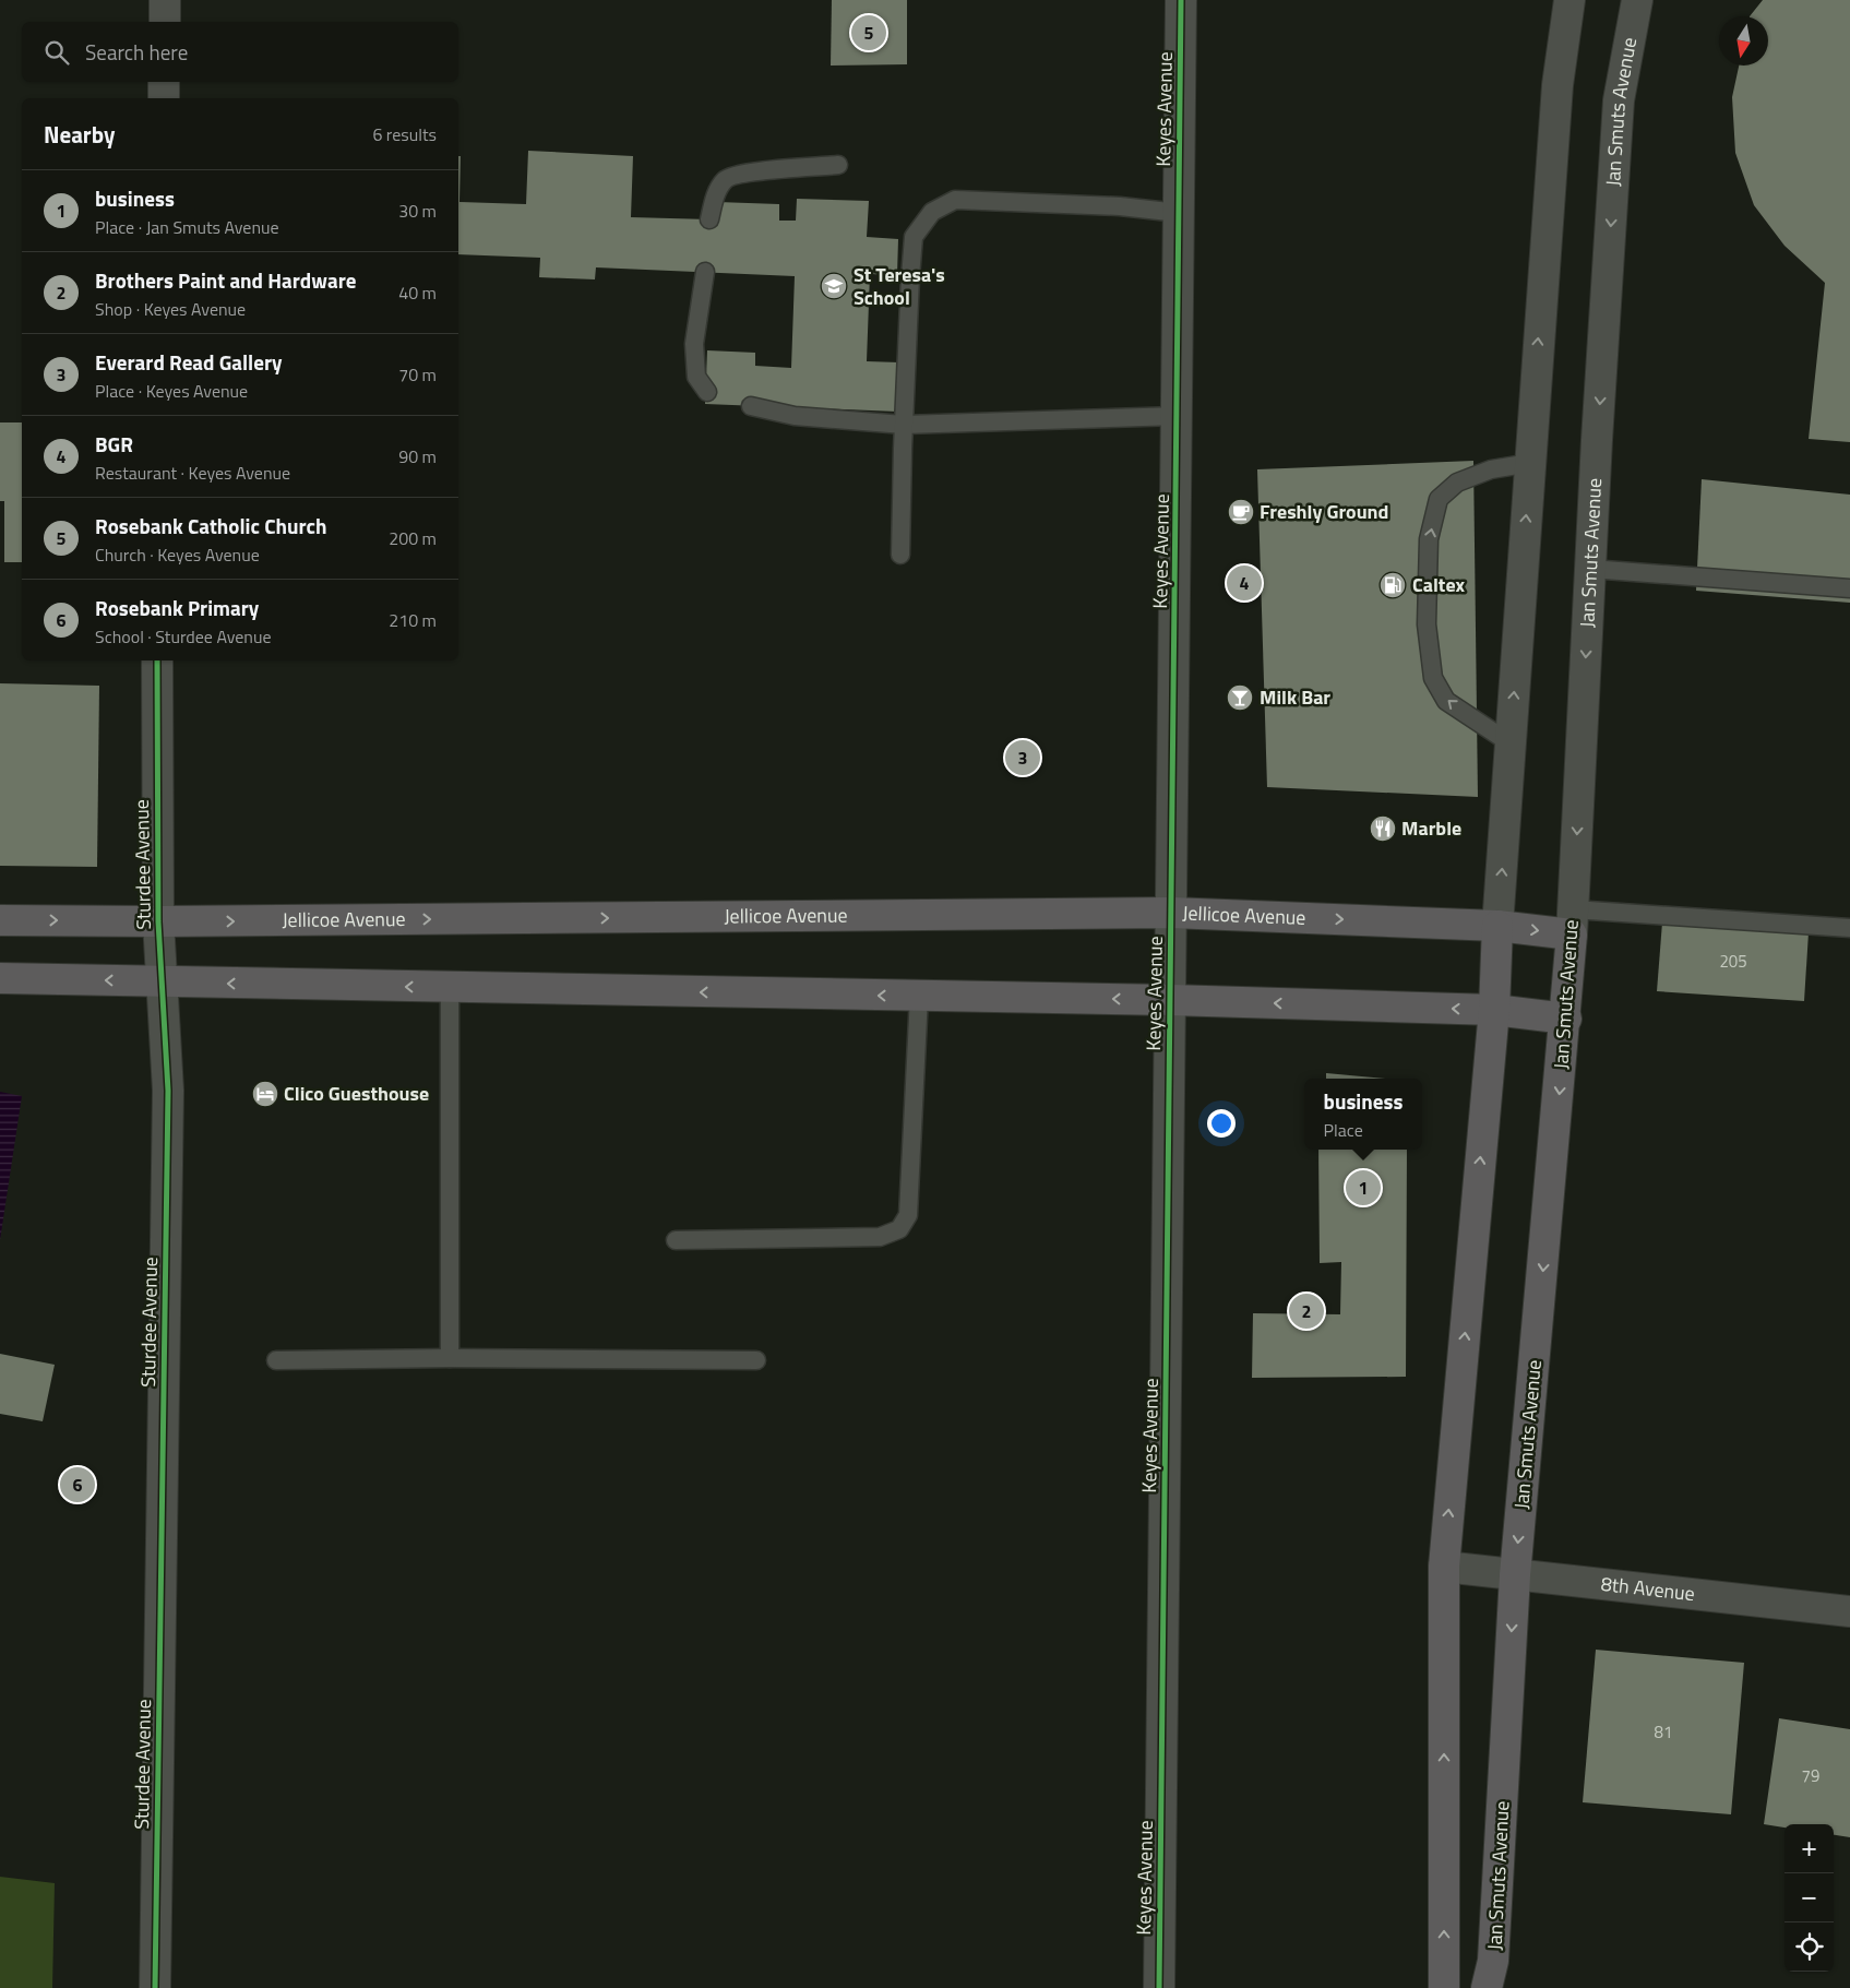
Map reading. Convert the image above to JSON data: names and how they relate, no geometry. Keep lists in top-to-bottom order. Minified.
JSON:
{"streets":{"main road":["Jan Smuts Avenue","Jellicoe Avenue"],"street":["Keyes Avenue","Sturdee Avenue","8th Avenue"]},"crossings":[["Keyes Avenue","Jellicoe Avenue"],["Jan Smuts Avenue","Jellicoe Avenue"],["Jan Smuts Avenue","8th Avenue"],["Sturdee Avenue","Jellicoe Avenue"]],"places":{"school or university":["St Teresa's School"],"cafe":["Freshly Ground"],"fuel station":["Caltex"],"bar":["Milk Bar"],"restaurant":["Marble"],"hotel":["Clico Guesthouse"]},"house_numbers":["205","81","79"],"north":"bottom","page":{"pins":["5","4","3","1","2","6"],"search":"Search here","heading":["Nearby","6 results"],"list":[{"mark":"1","name":"business","note":"Place · Jan Smuts Avenue","value":"30 m"},{"mark":"2","name":"Brothers Paint and Hardware","note":"Shop · Keyes Avenue","value":"40 m"},{"mark":"3","name":"Everard Read Gallery","note":"Place · Keyes Avenue","value":"70 m"},{"mark":"4","name":"BGR","note":"Restaurant · Keyes Avenue","value":"90 m"},{"mark":"5","name":"Rosebank Catholic Church","note":"Church · Keyes Avenue","value":"200 m"},{"mark":"6","name":"Rosebank Primary","note":"School · Sturdee Avenue","value":"210 m"}],"popup":["business","Place"],"map_buttons":["+","−"]}}
